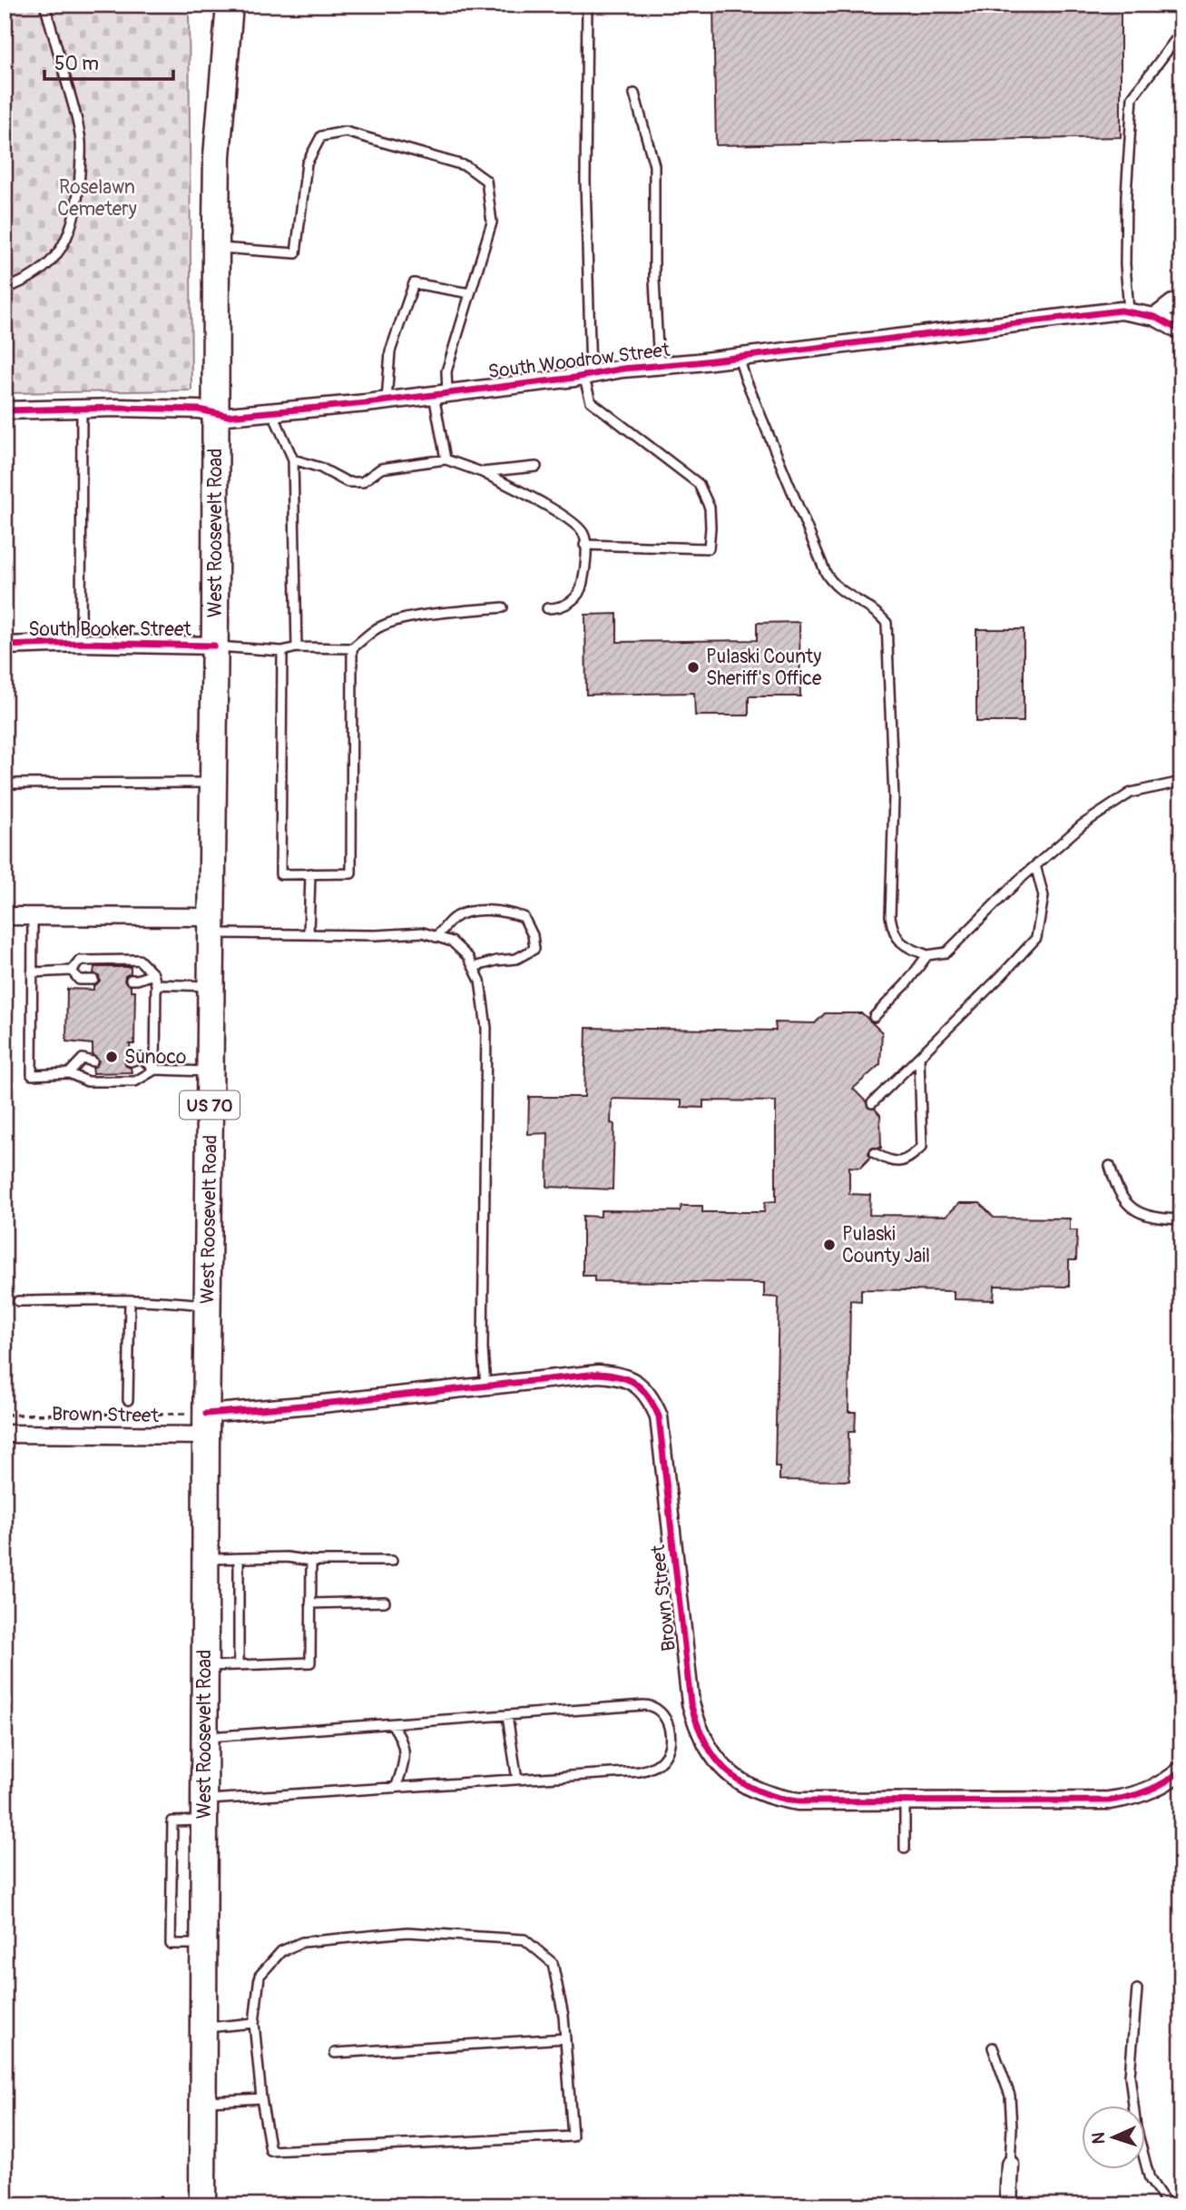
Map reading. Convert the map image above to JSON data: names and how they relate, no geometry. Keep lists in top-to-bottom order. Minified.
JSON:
{"streets":{"main road":["West Roosevelt Road","US 70"],"street":["South Woodrow Street","South Booker Street","Brown Street"]},"crossings":[["South Woodrow Street","West Roosevelt Road"],["West Roosevelt Road","South Booker Street"],["West Roosevelt Road","Brown Street"]],"parks":["Roselawn Cemetery"],"places":["Pulaski County Sheriff's Office","Sunoco","Pulaski County Jail"],"scale_bar":"50 m","north":"left"}
